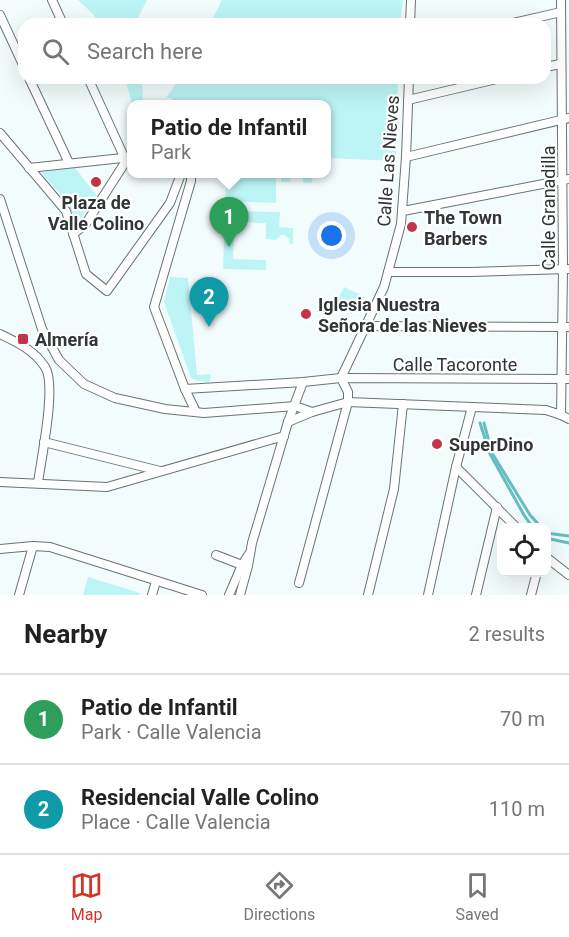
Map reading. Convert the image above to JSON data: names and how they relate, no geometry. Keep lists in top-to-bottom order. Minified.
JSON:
{"streets":{"street":["Calle Las Nieves","Calle Granadilla","Calle Tacoronte"]},"crossings":[["Calle Las Nieves","Calle Tacoronte"],["Calle Granadilla","Calle Tacoronte"]],"places":{"other":["Plaza de Valle Colino","The Town Barbers","Iglesia Nuestra Señora de las Nieves","SuperDino"],"transit":["Almería"]},"page":{"search":"Search here","popup":["Patio de Infantil","Park"],"pins":["1","2"],"heading":["Nearby","2 results"],"list":[{"mark":"1","name":"Patio de Infantil","note":"Park · Calle Valencia","value":"70 m"},{"mark":"2","name":"Residencial Valle Colino","note":"Place · Calle Valencia","value":"110 m"}],"nav":["Map","Directions","Saved"]}}
